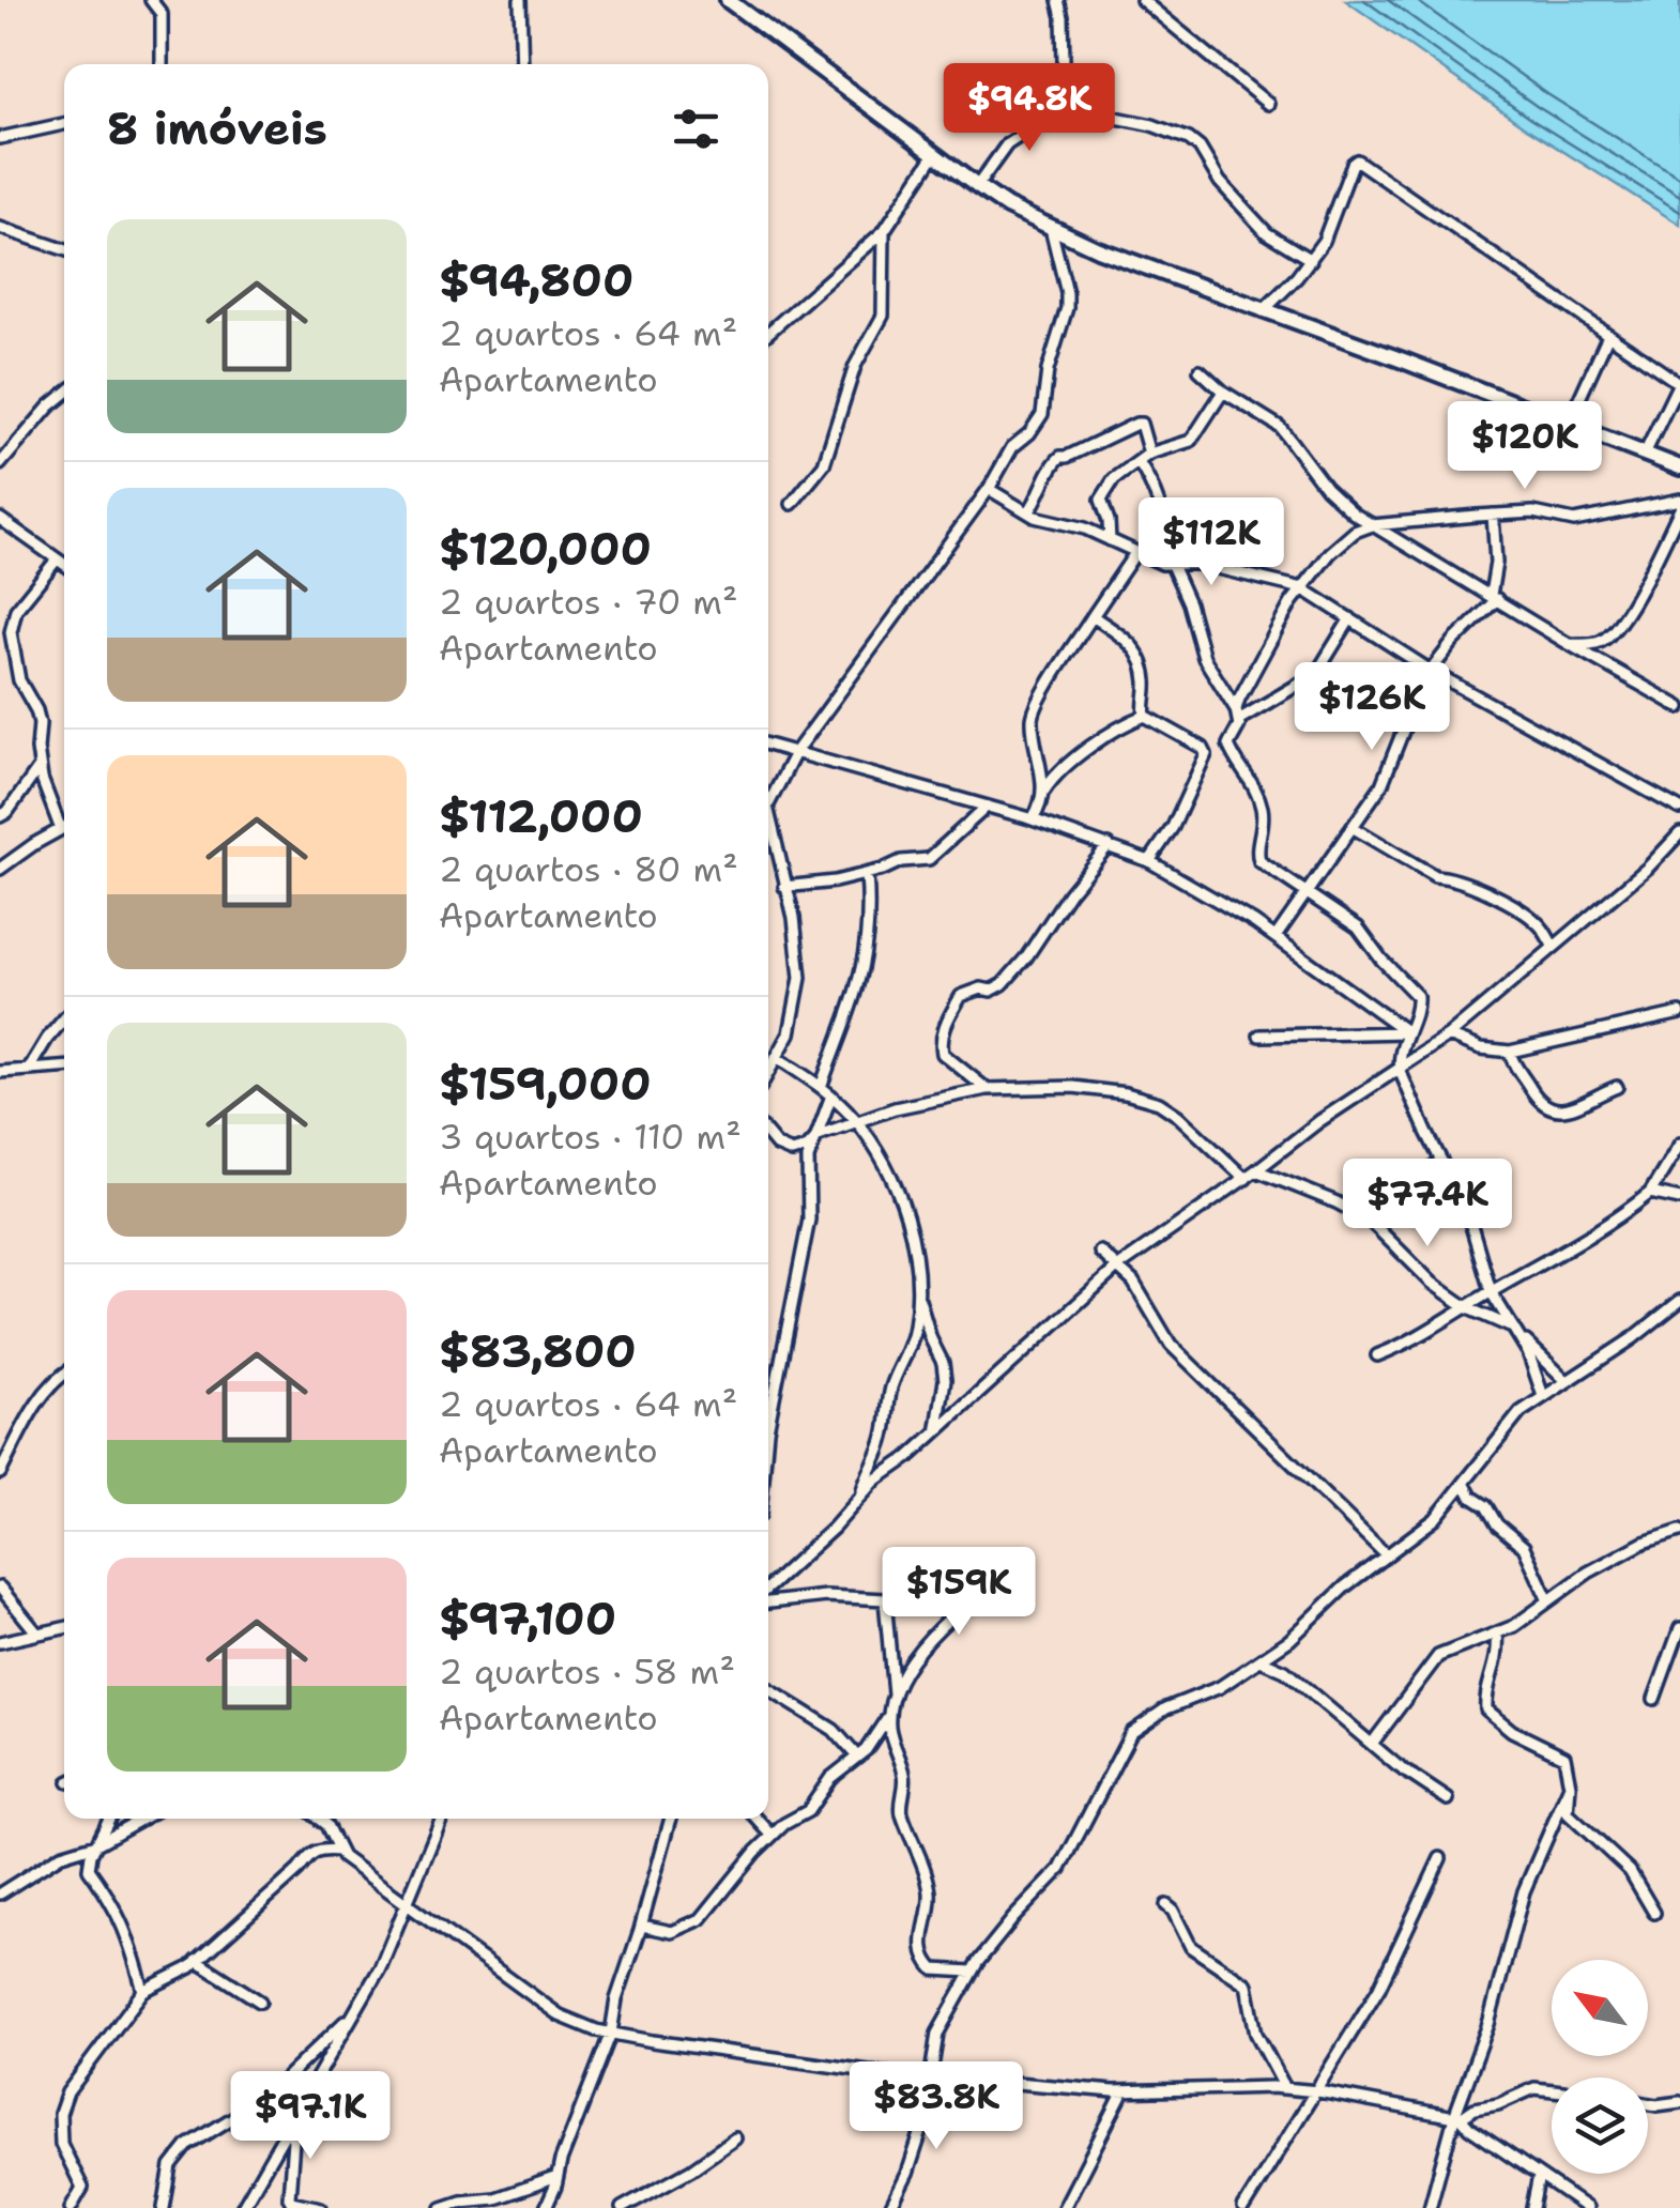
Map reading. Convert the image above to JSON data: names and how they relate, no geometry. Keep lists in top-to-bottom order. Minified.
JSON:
{"north":"top left","page":{"price":["$94.8K","$120K","$112K","$126K","$77.4K","$159K","$83.8K","$97.1K"],"heading":"8 imóveis","list":[{"name":"$94,800","note":"2 quartos · 64 m² · Apartamento"},{"name":"$120,000","note":"2 quartos · 70 m² · Apartamento"},{"name":"$112,000","note":"2 quartos · 80 m² · Apartamento"},{"name":"$159,000","note":"3 quartos · 110 m² · Apartamento"},{"name":"$83,800","note":"2 quartos · 64 m² · Apartamento"},{"name":"$97,100","note":"2 quartos · 58 m² · Apartamento"}]}}
